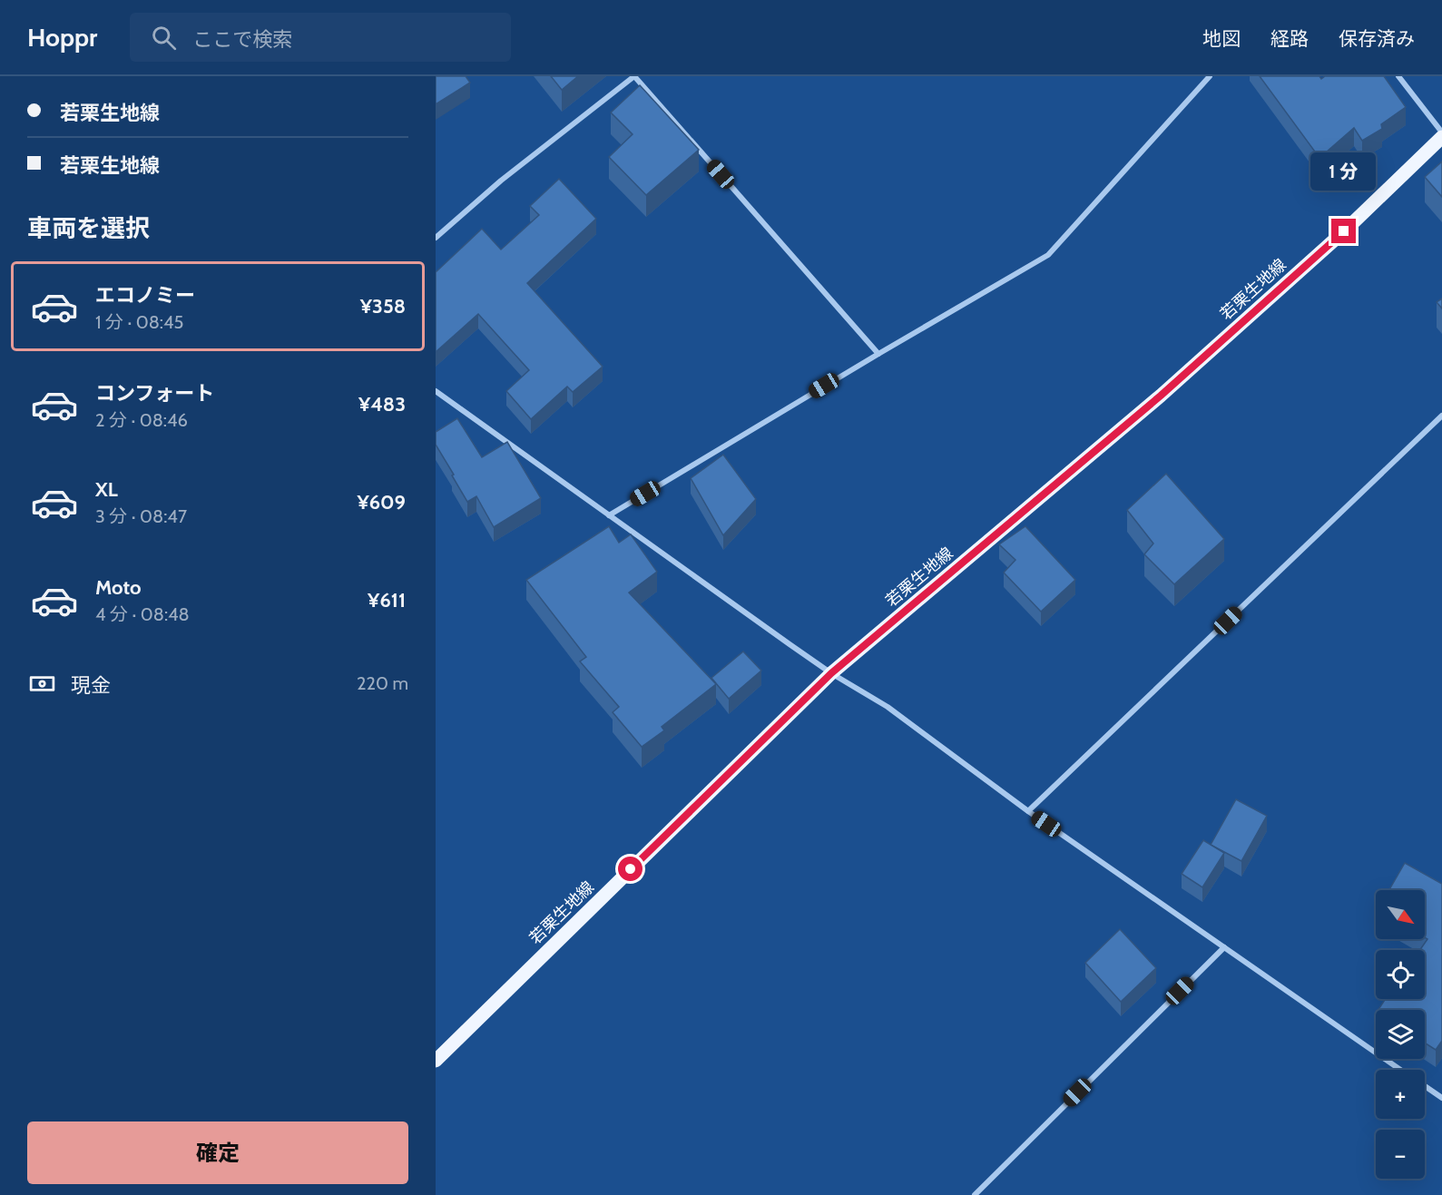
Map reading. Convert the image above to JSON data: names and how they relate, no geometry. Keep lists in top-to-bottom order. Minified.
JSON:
{"streets":{"main road":["若栗生地線"]},"north":"bottom right","page":{"header":"Hoppr","search":"ここで検索","nav":["地図","経路","保存済み"],"banner":["若栗生地線","若栗生地線"],"bubble":"1 分","heading":"車両を選択","list":[{"name":"エコノミー","note":"1 分 · 08:45","value":"¥358"},{"name":"コンフォート","note":"2 分 · 08:46","value":"¥483"},{"name":"XL","note":"3 分 · 08:47","value":"¥609"},{"name":"Moto","note":"4 分 · 08:48","value":"¥611"}],"pay":["現金","220 m"],"map_buttons":["+","−"],"buttons":"確定"}}
